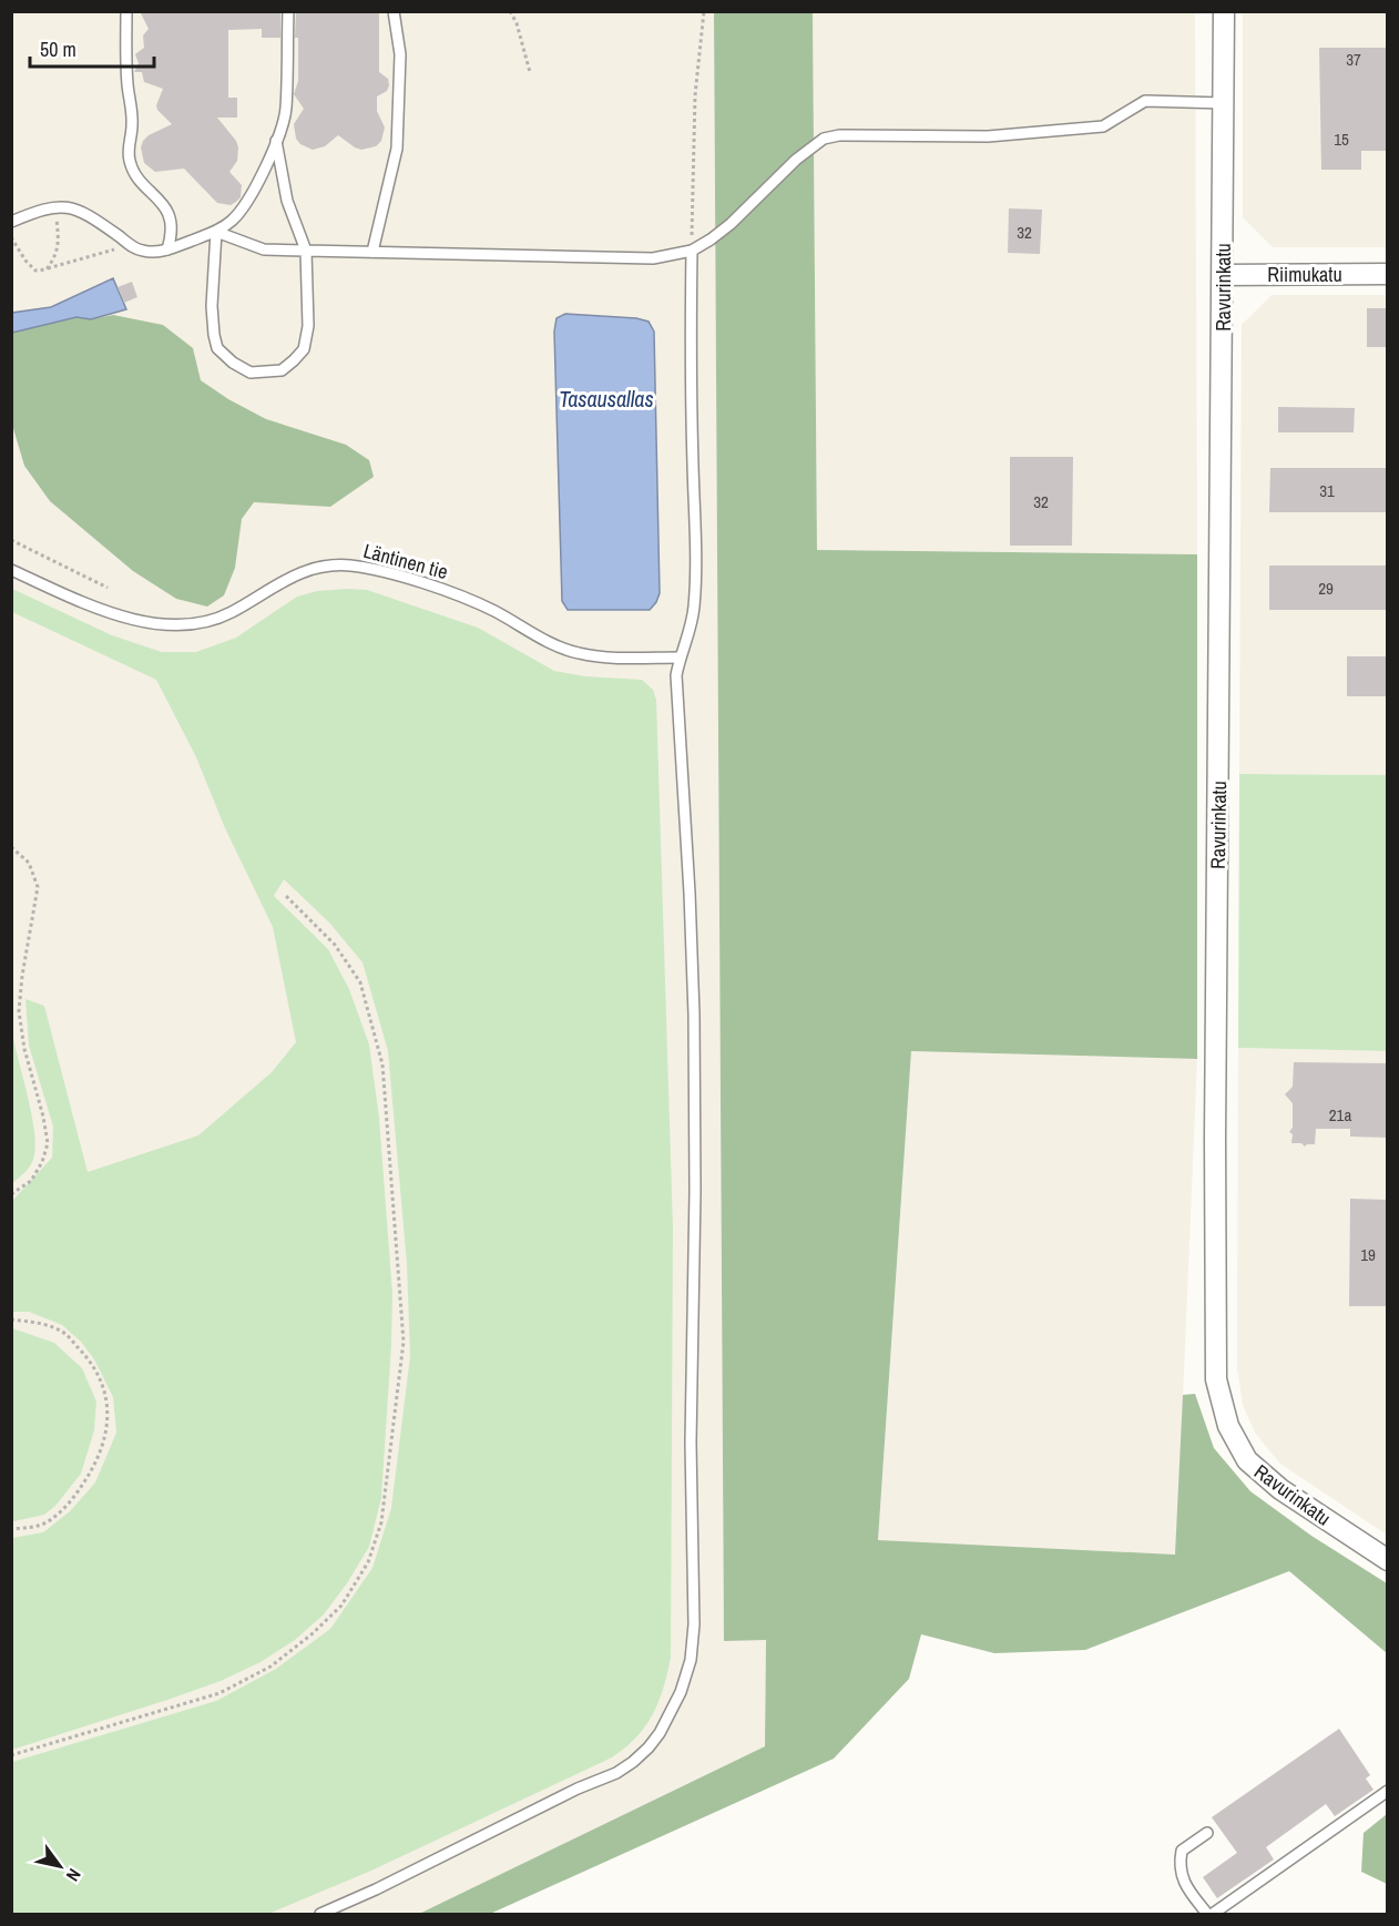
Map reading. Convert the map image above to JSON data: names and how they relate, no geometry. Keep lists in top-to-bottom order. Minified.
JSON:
{"streets":{"street":["Riimukatu","Ravurinkatu"],"lane":["Läntinen tie"]},"crossings":[["Riimukatu","Ravurinkatu"]],"water":["Tasausallas"],"house_numbers":["37","15","32","31","32","29","21a","19"],"scale_bar":"50 m","north":"bottom right"}
